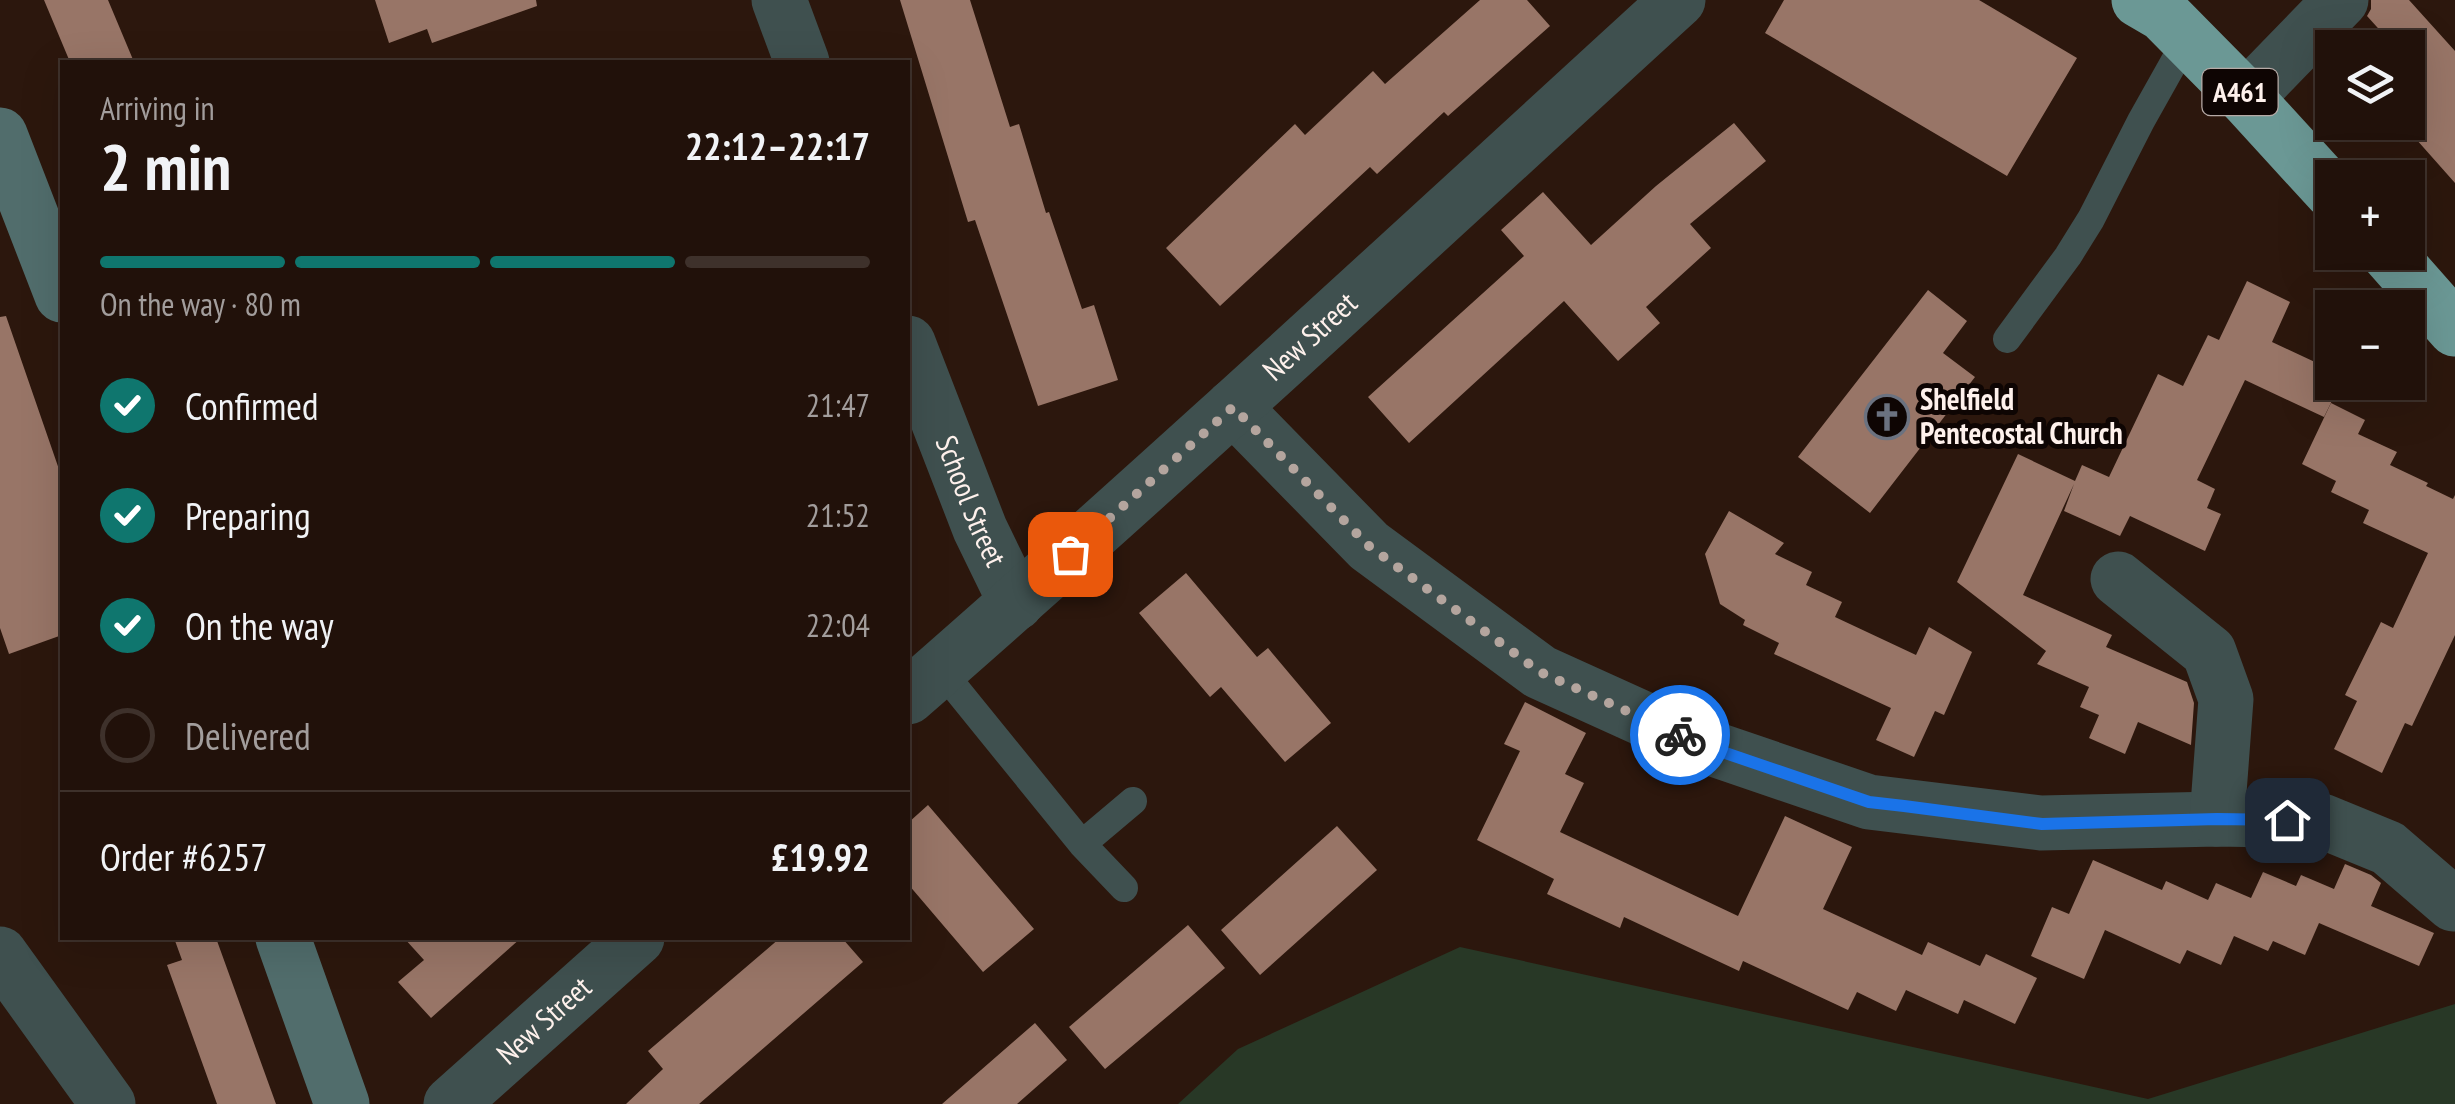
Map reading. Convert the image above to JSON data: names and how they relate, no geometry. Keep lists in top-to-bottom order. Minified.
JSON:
{"streets":{"highway":["A461"],"street":["New Street","School Street"]},"crossings":[["New Street","School Street"]],"places":{"church":["Shelfield Pentecostal Church"]},"page":{"map_buttons":["+","−"],"heading":["2 min","Arriving in","22:12–22:17"],"panel":["Order #6257","£19.92"],"bar":"On the way · 80 m","list":[["Confirmed","21:47"],["Preparing","21:52"],["On the way","22:04"],"Delivered"]}}
